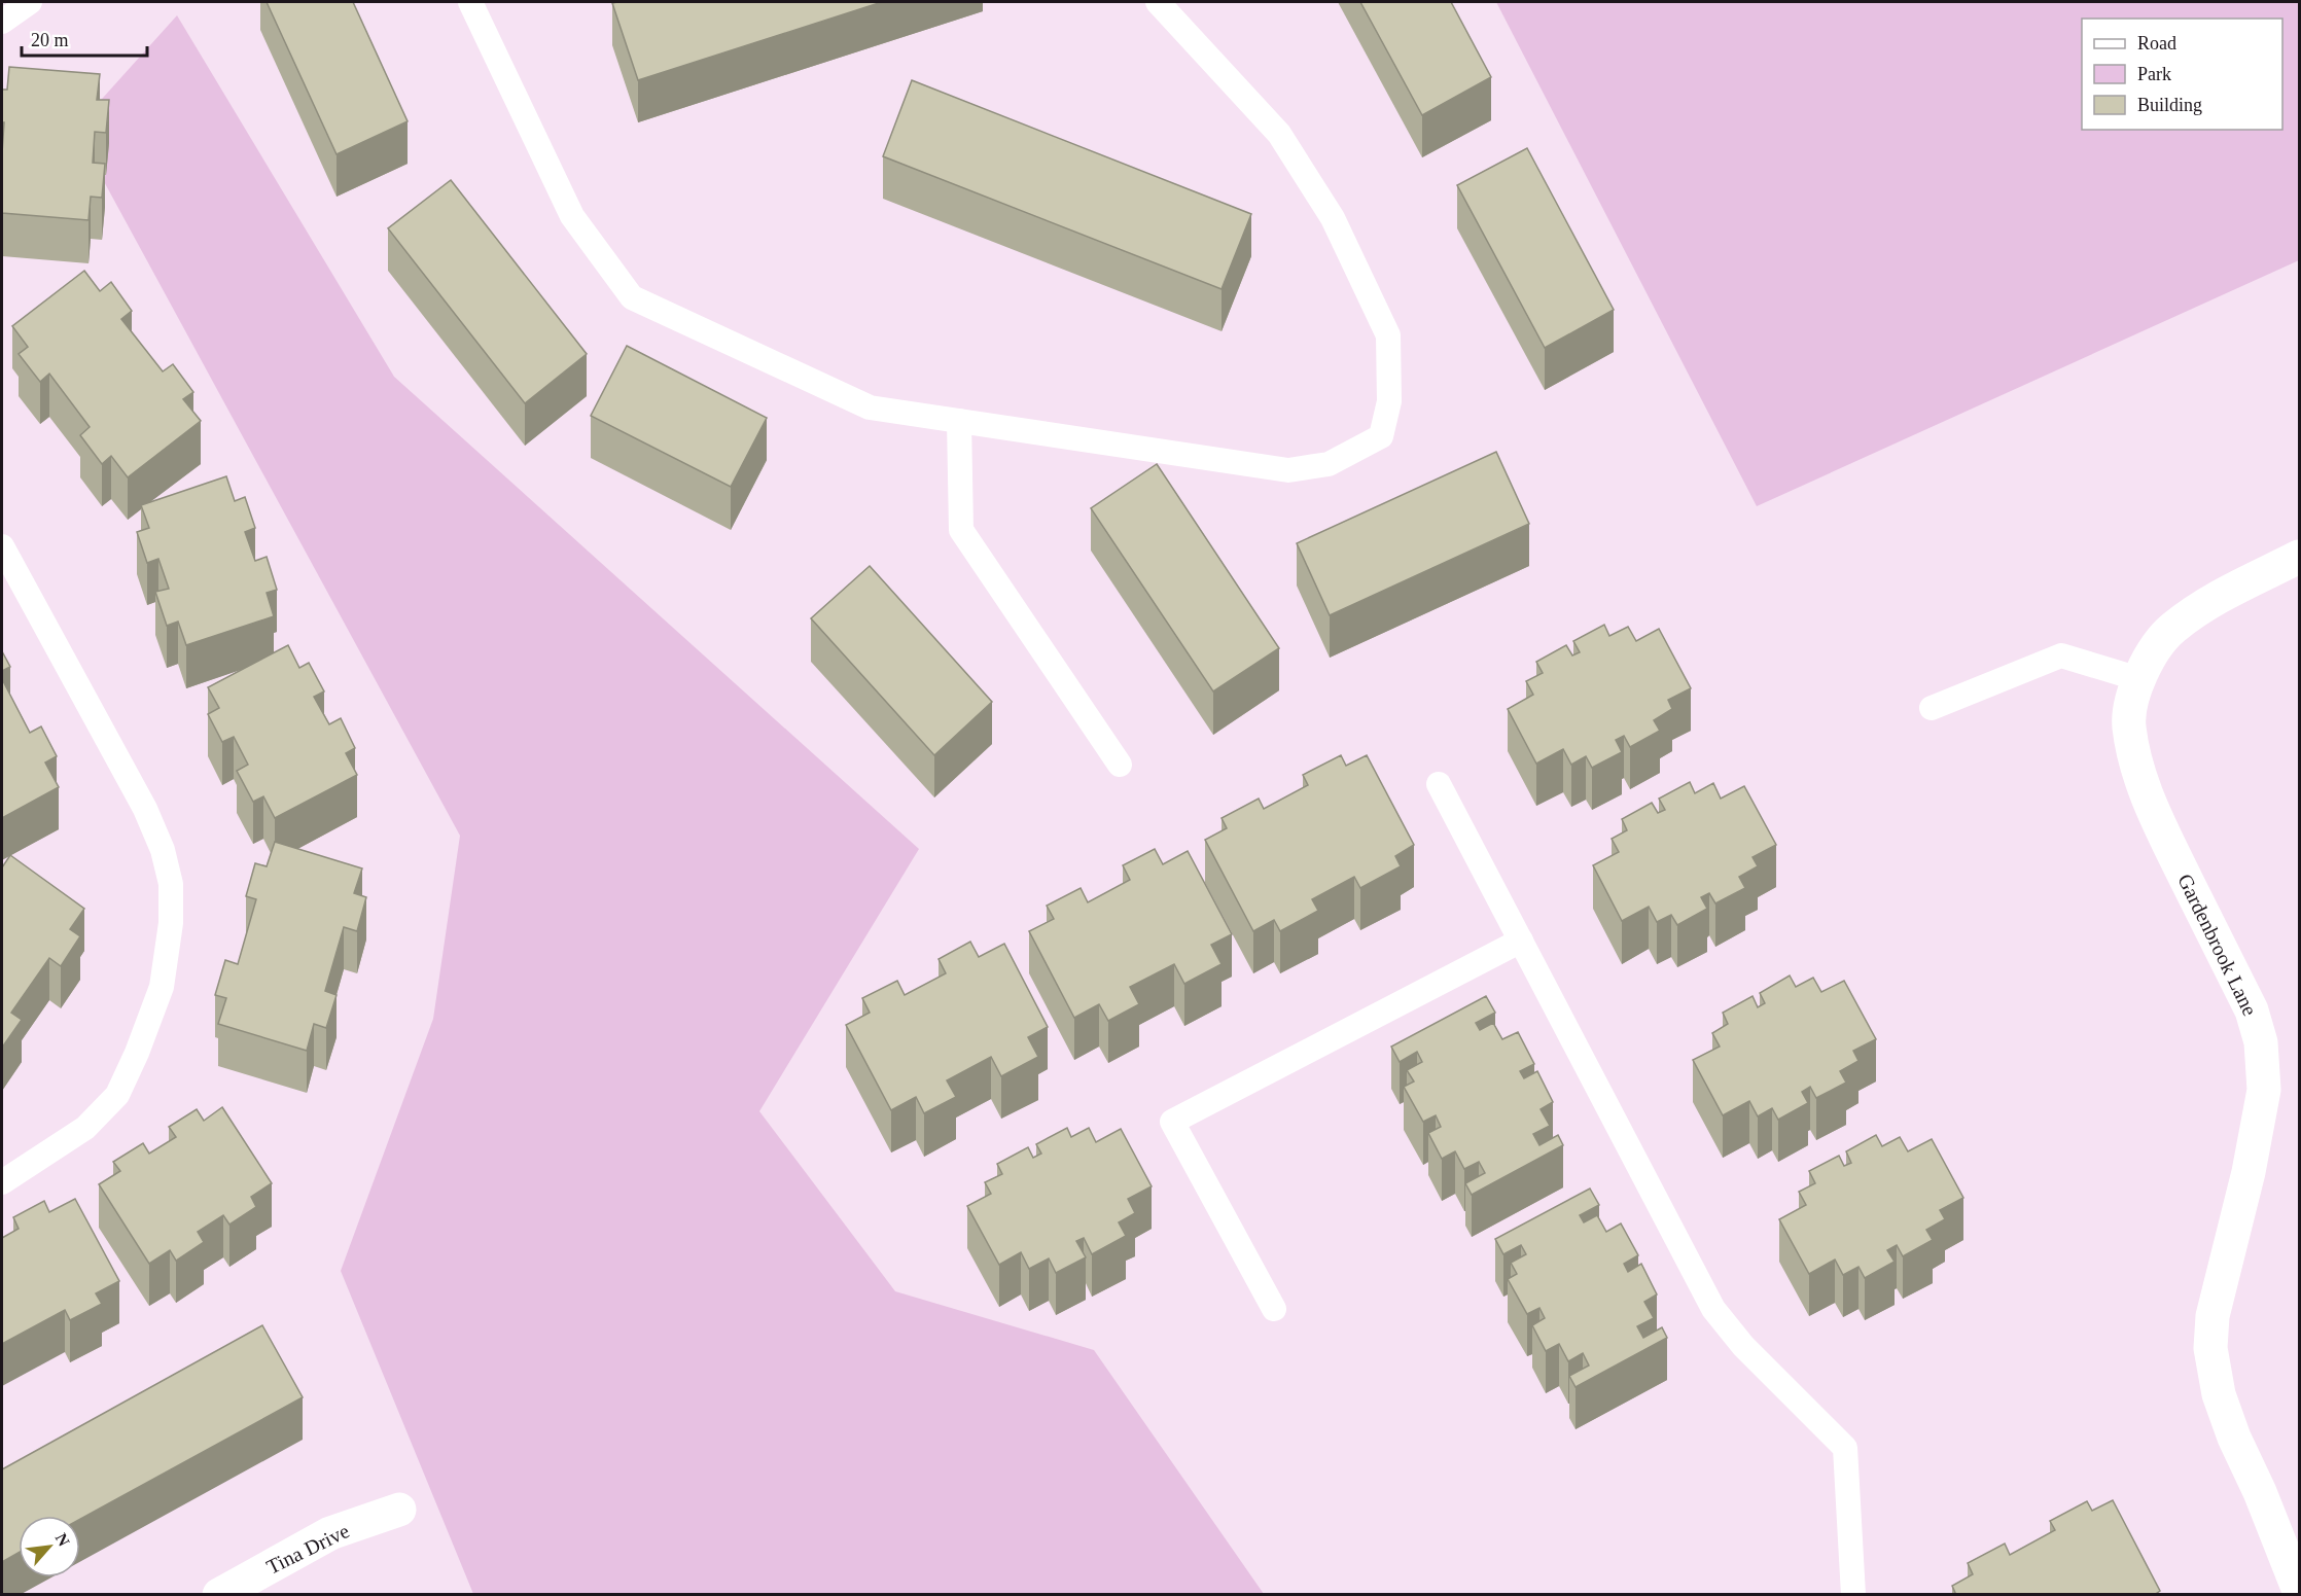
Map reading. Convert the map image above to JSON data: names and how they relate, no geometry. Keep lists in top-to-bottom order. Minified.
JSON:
{"streets":{"street":["Gardenbrook Lane","Tina Drive"]},"legend":["Road","Park","Building"],"scale_bar":"20 m","north":"top right"}
